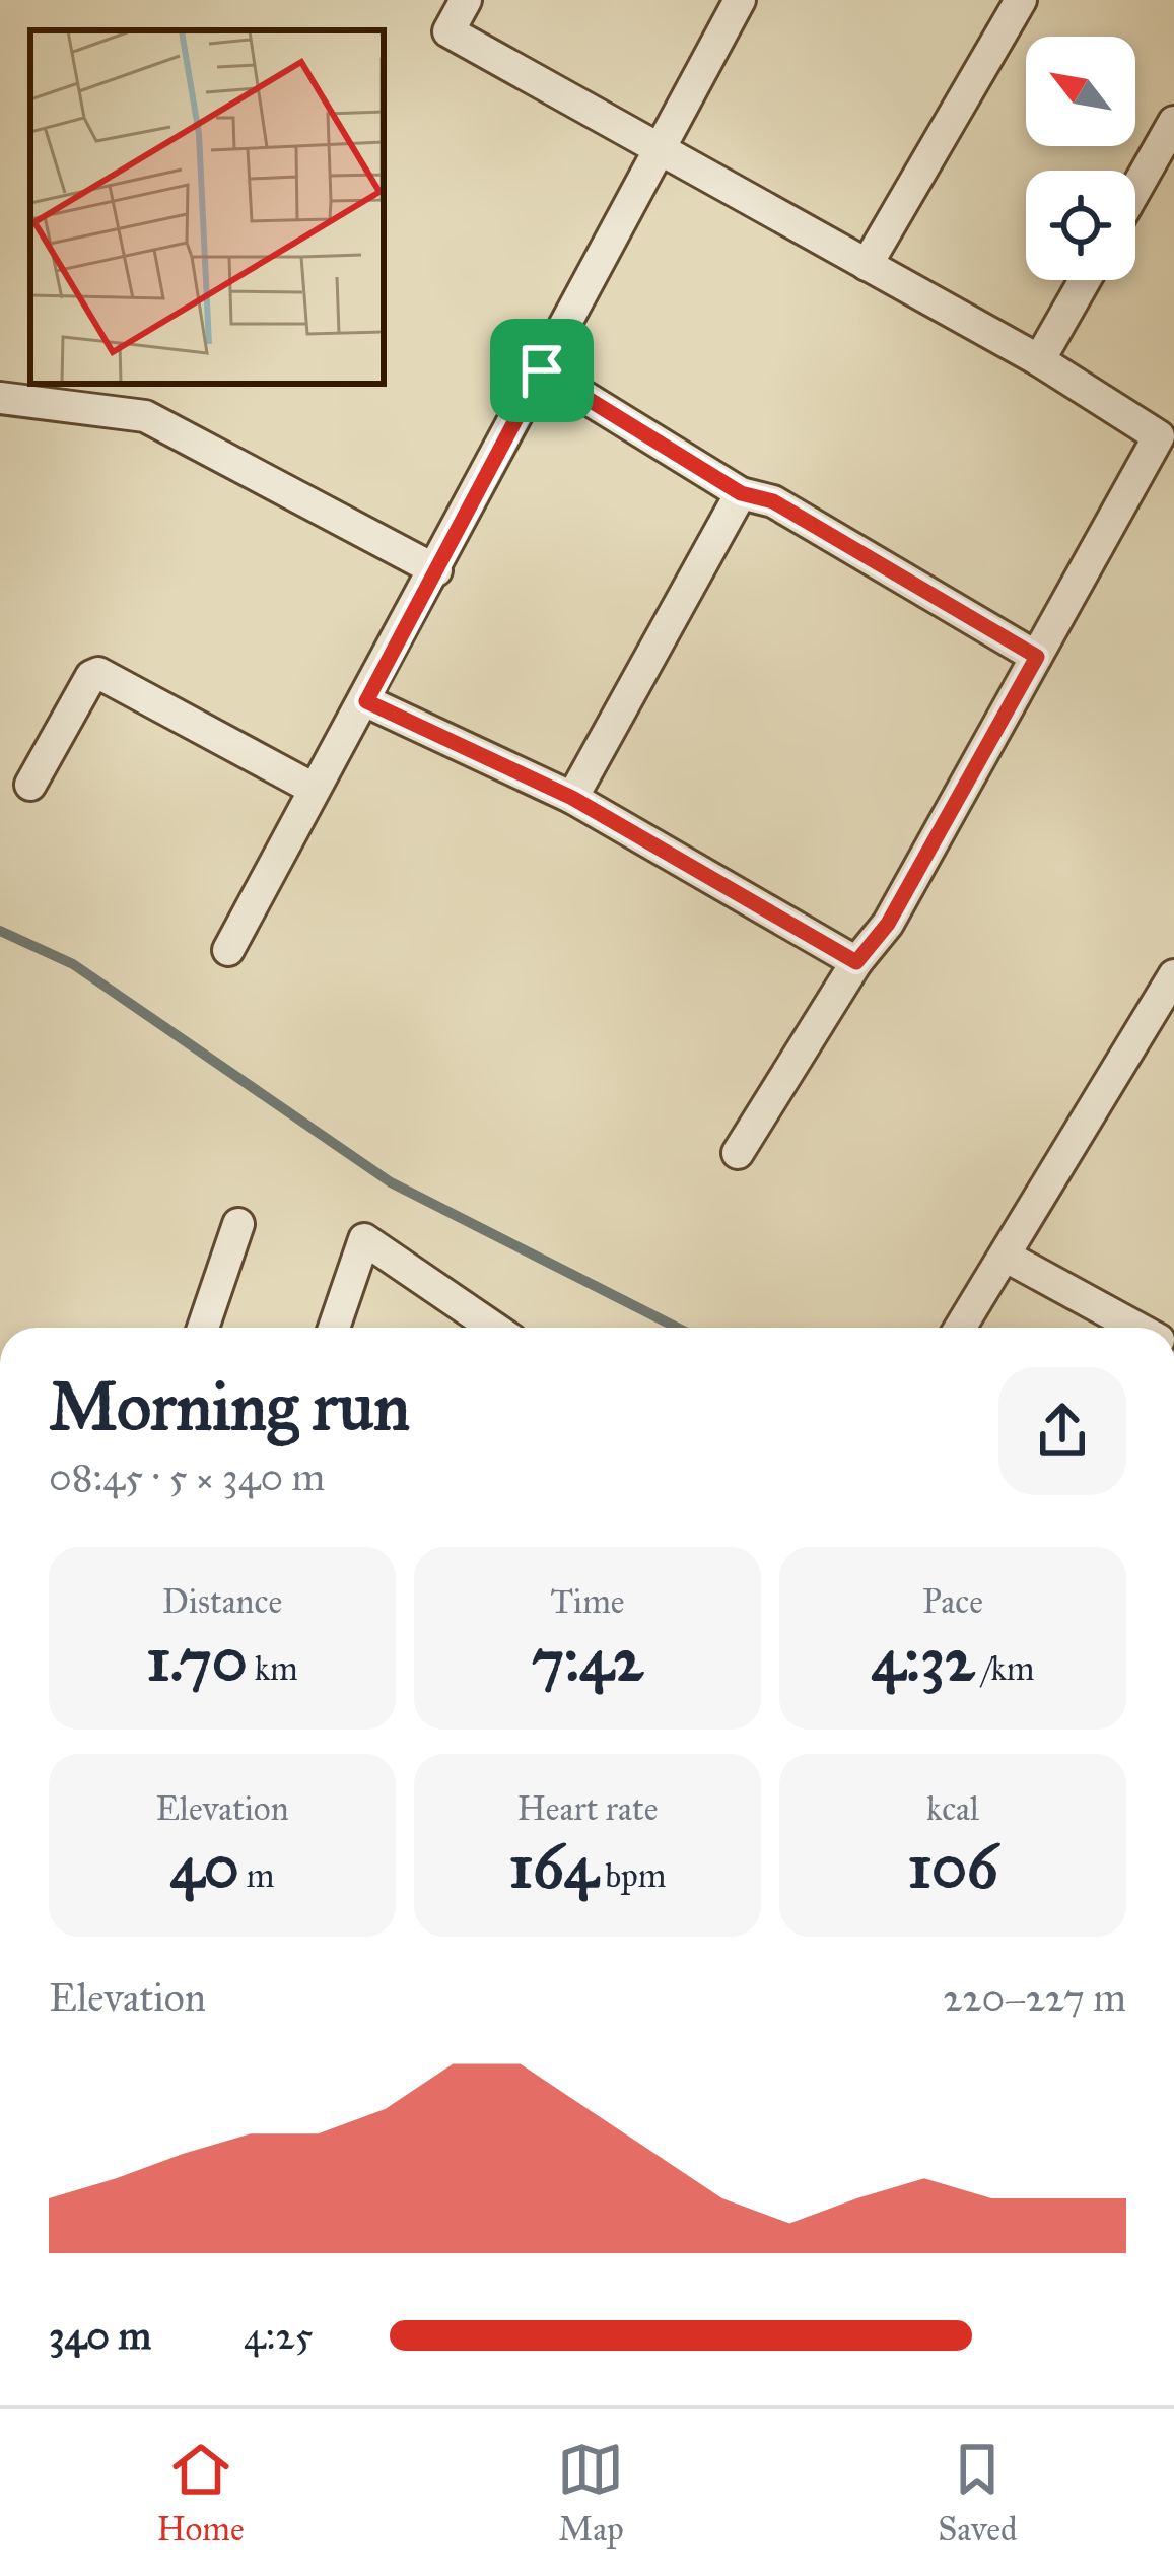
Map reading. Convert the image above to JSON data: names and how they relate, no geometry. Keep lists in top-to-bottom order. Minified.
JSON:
{"north":"top left","page":{"heading":["Morning run","08:45 · 5 × 340 m"],"stats":[["Distance","1.70 km"],["Time","7:42"],["Pace","4:32 /km"],["Elevation","40 m"],["Heart rate","164 bpm"],["kcal","106"]],"chart":["Elevation","220–227 m"],"list":[{"name":"340 m","note":"4:25"}],"tabs":["Home","Map","Saved"]}}
